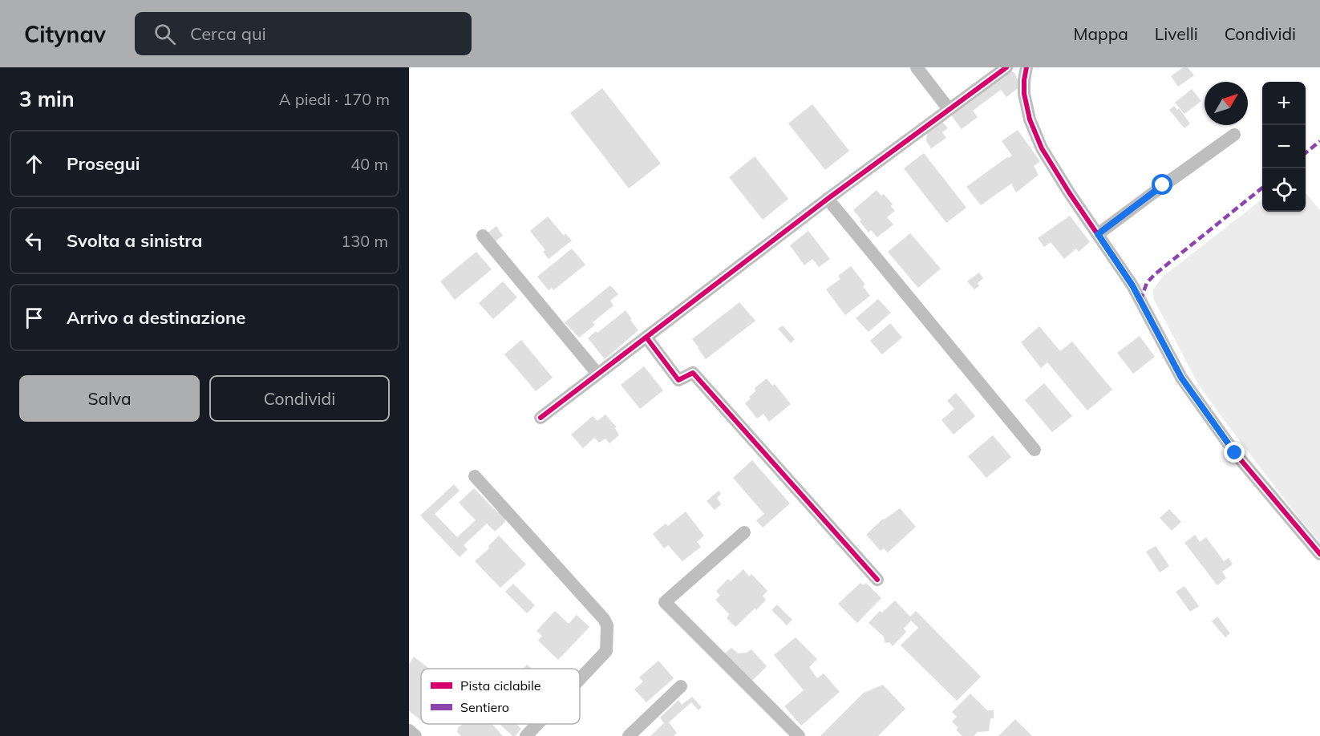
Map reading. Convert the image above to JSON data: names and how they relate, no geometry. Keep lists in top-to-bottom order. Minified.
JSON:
{"legend":["Pista ciclabile","Sentiero"],"north":"top right","page":{"header":"Citynav","search":"Cerca qui","nav":["Mappa","Livelli","Condividi"],"heading":["3 min","A piedi · 170 m"],"map_buttons":["+","−"],"list":[["Prosegui","40 m"],["Svolta a sinistra","130 m"],"Arrivo a destinazione"],"buttons":["Salva","Condividi"]}}
